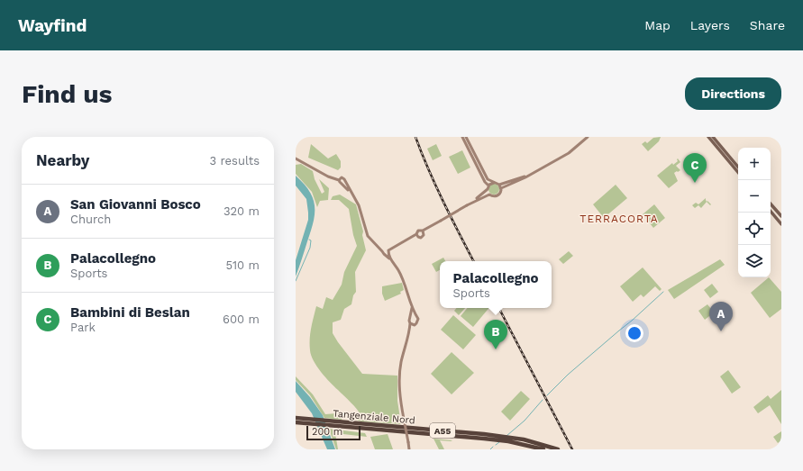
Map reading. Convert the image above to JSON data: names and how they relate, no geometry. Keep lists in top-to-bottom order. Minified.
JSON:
{"streets":{"highway":["Tangenziale Nord","A55"]},"districts":["TERRACORTA"],"scale_bar":"200 m","page":{"header":"Wayfind","nav":["Map","Layers","Share"],"buttons":"Directions","title":"Find us","heading":["Nearby","3 results"],"map_buttons":["+","−"],"pins":["C","A","B"],"list":[{"mark":"A","name":"San Giovanni Bosco","note":"Church","value":"320 m"},{"mark":"B","name":"Palacollegno","note":"Sports","value":"510 m"},{"mark":"C","name":"Bambini di Beslan","note":"Park","value":"600 m"}],"popup":["Palacollegno","Sports"],"scale":"200 m"}}
